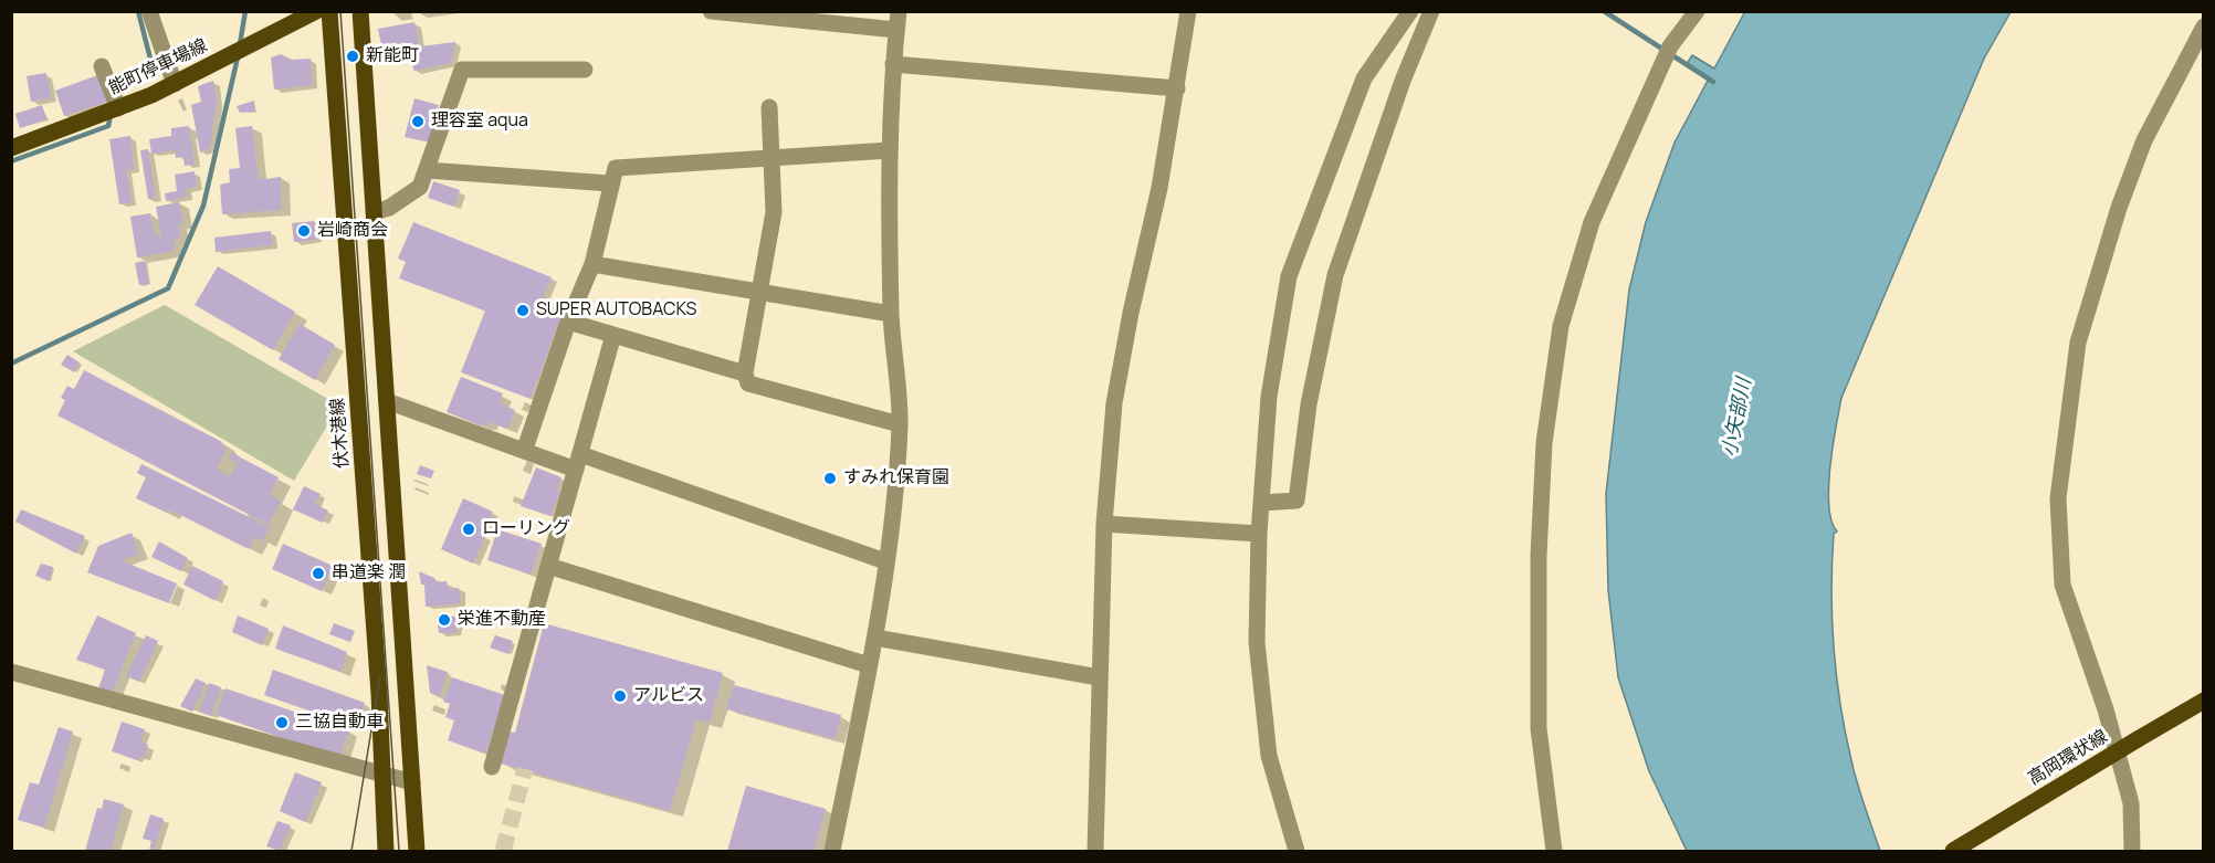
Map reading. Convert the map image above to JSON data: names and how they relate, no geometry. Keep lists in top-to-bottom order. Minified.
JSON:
{"streets":{"main road":["能町停車場線","伏木港線","高岡環状線"]},"water":["小矢部川"],"places":["新能町","理容室 aqua","岩崎商会","SUPER AUTOBACKS","すみれ保育園","ローリング","串道楽 潤","栄進不動産","アルビス","三協自動車"]}
